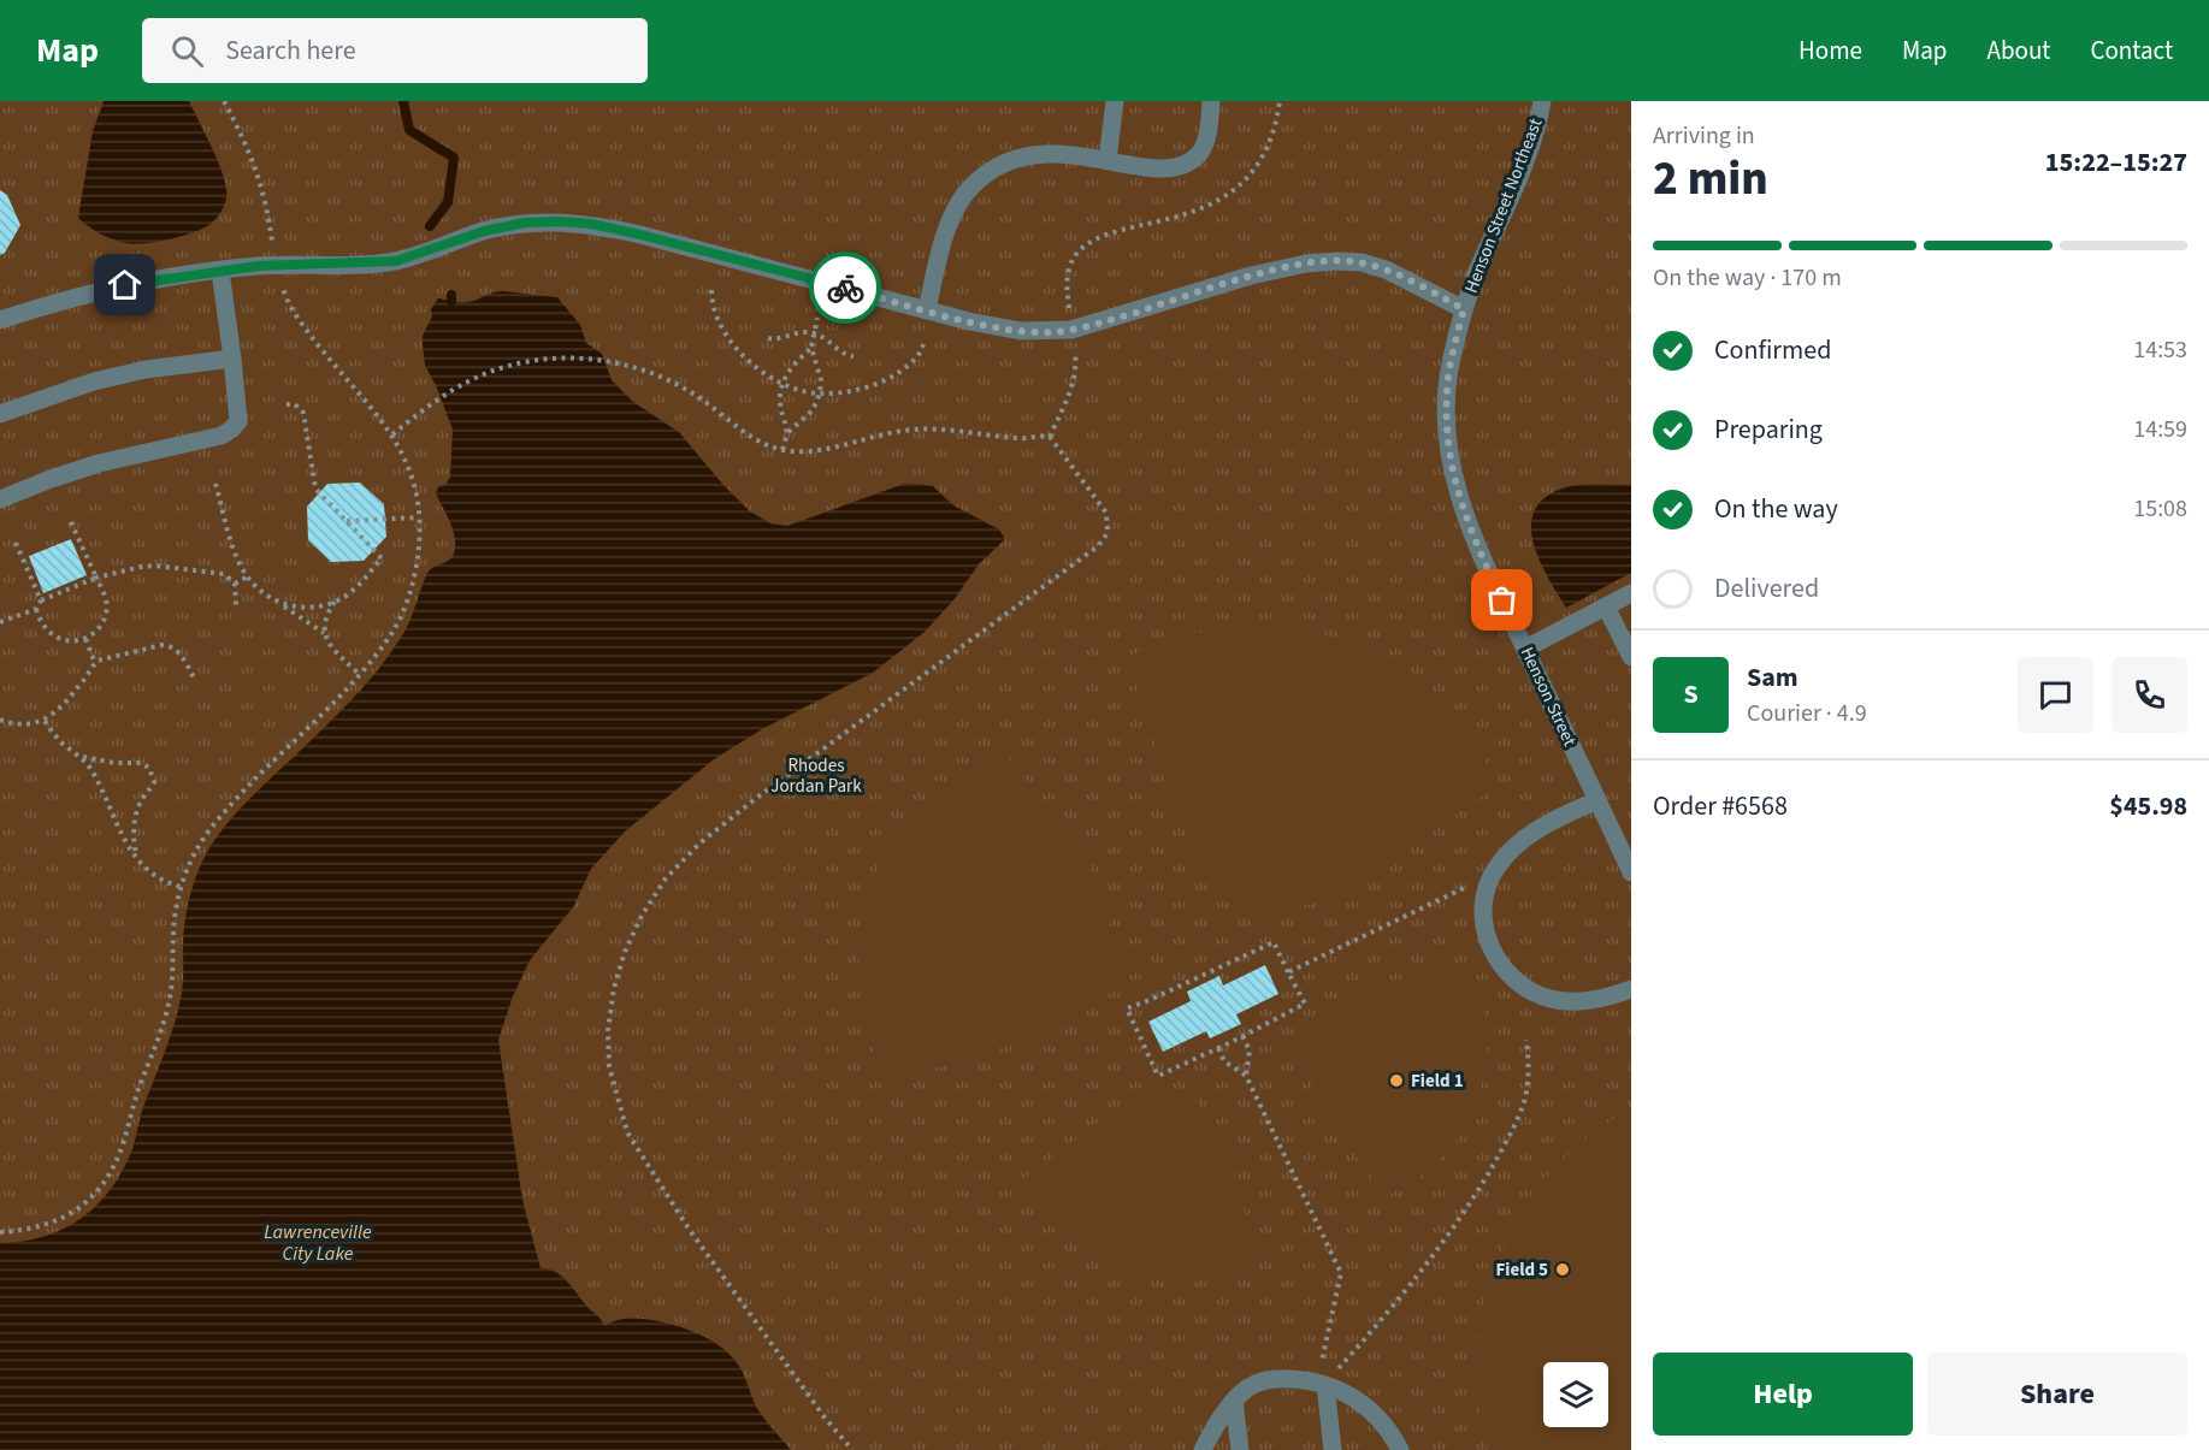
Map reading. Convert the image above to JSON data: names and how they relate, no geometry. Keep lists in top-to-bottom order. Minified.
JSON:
{"streets":{"street":["Henson Street Northeast","Henson Street"]},"crossings":[["Henson Street Northeast","Henson Street"]],"water":["Lawrenceville City Lake"],"parks":["Rhodes Jordan Park"],"places":["Field 1","Field 5"],"page":{"header":"Map","search":"Search here","nav":["Home","Map","About","Contact"],"heading":["2 min","Arriving in","15:22–15:27"],"panel":["Sam","Courier · 4.9","Order #6568","$45.98"],"bar":"On the way · 170 m","list":[["Confirmed","14:53"],["Preparing","14:59"],["On the way","15:08"],"Delivered"],"round":"S","buttons":["Help","Share"]}}
